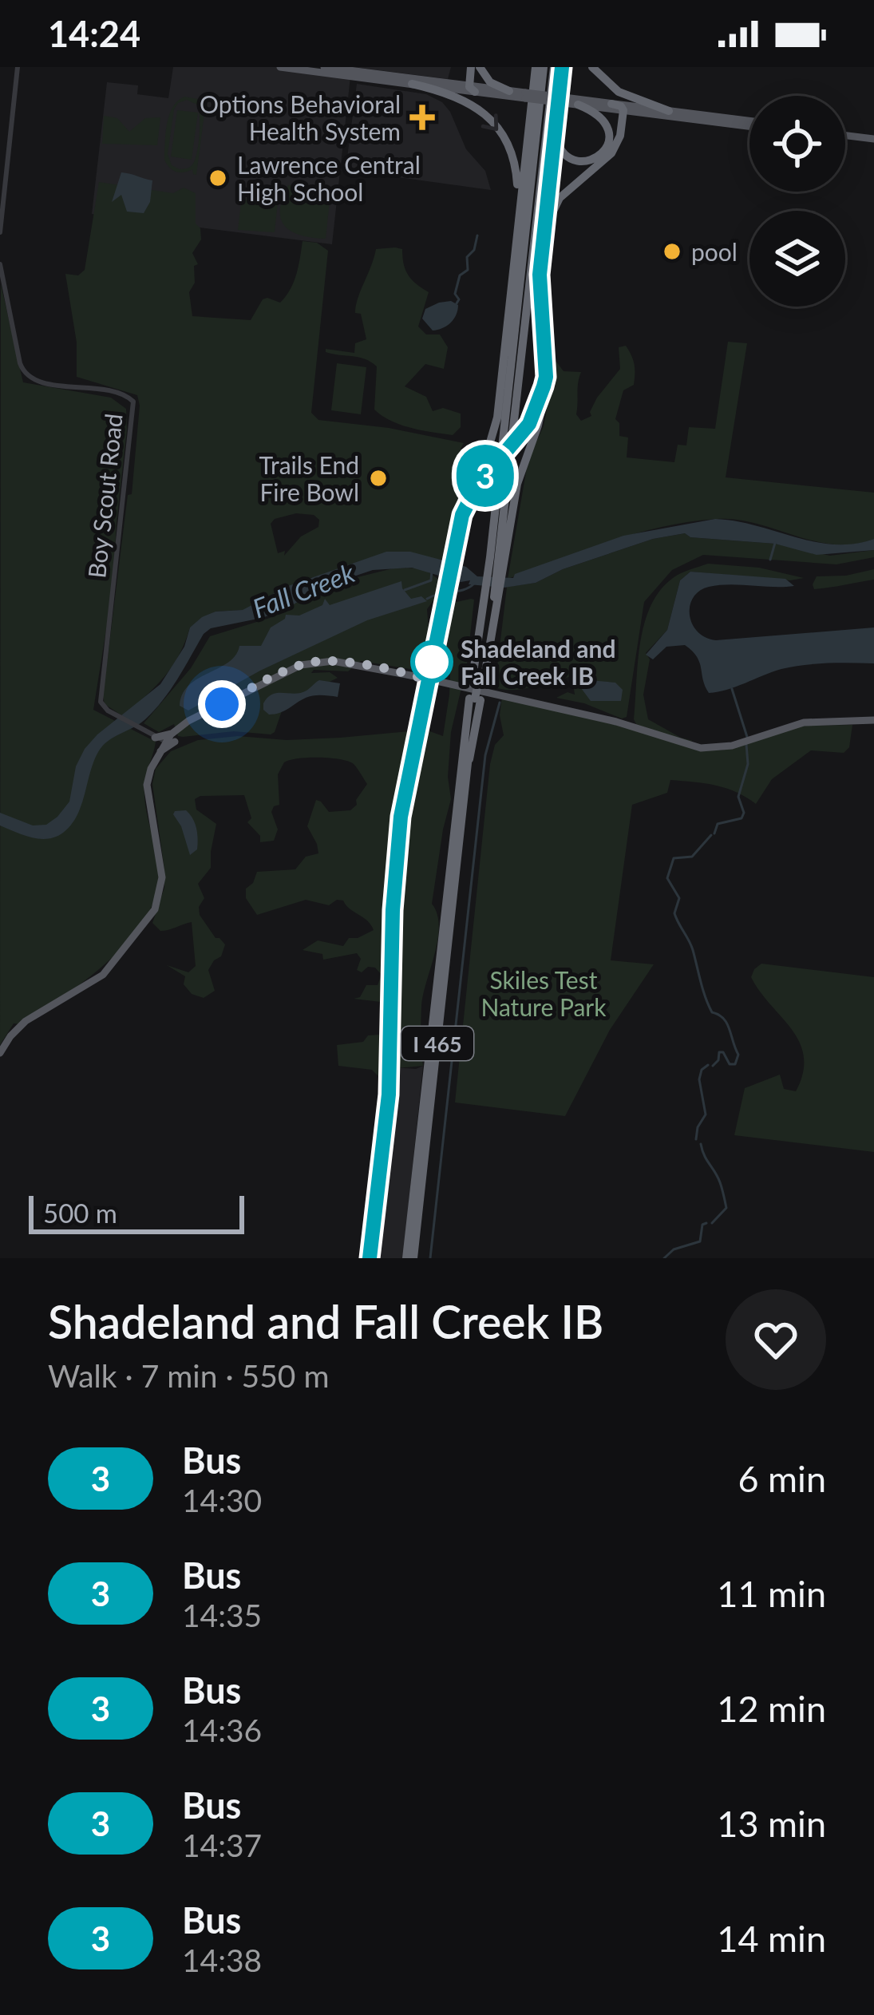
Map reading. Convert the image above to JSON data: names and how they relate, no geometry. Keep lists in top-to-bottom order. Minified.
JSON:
{"streets":{"highway":["I 465"],"street":["Boy Scout Road"]},"water":["Fall Creek"],"parks":["Skiles Test Nature Park"],"places":{"health":["Options Behavioral Health System"],"other":["Lawrence Central High School","pool","Trails End Fire Bowl","Shadeland and Fall Creek IB"]},"lines":["bus line 3"],"scale_bar":"500 m","page":{"status":"14:24","on_map":"3","scale":"500 m","heading":["Shadeland and Fall Creek IB","Walk · 7 min · 550 m"],"list":[{"mark":"3","name":"Bus","note":"14:30","value":"6 min"},{"mark":"3","name":"Bus","note":"14:35","value":"11 min"},{"mark":"3","name":"Bus","note":"14:36","value":"12 min"},{"mark":"3","name":"Bus","note":"14:37","value":"13 min"},{"mark":"3","name":"Bus","note":"14:38","value":"14 min"}]}}
